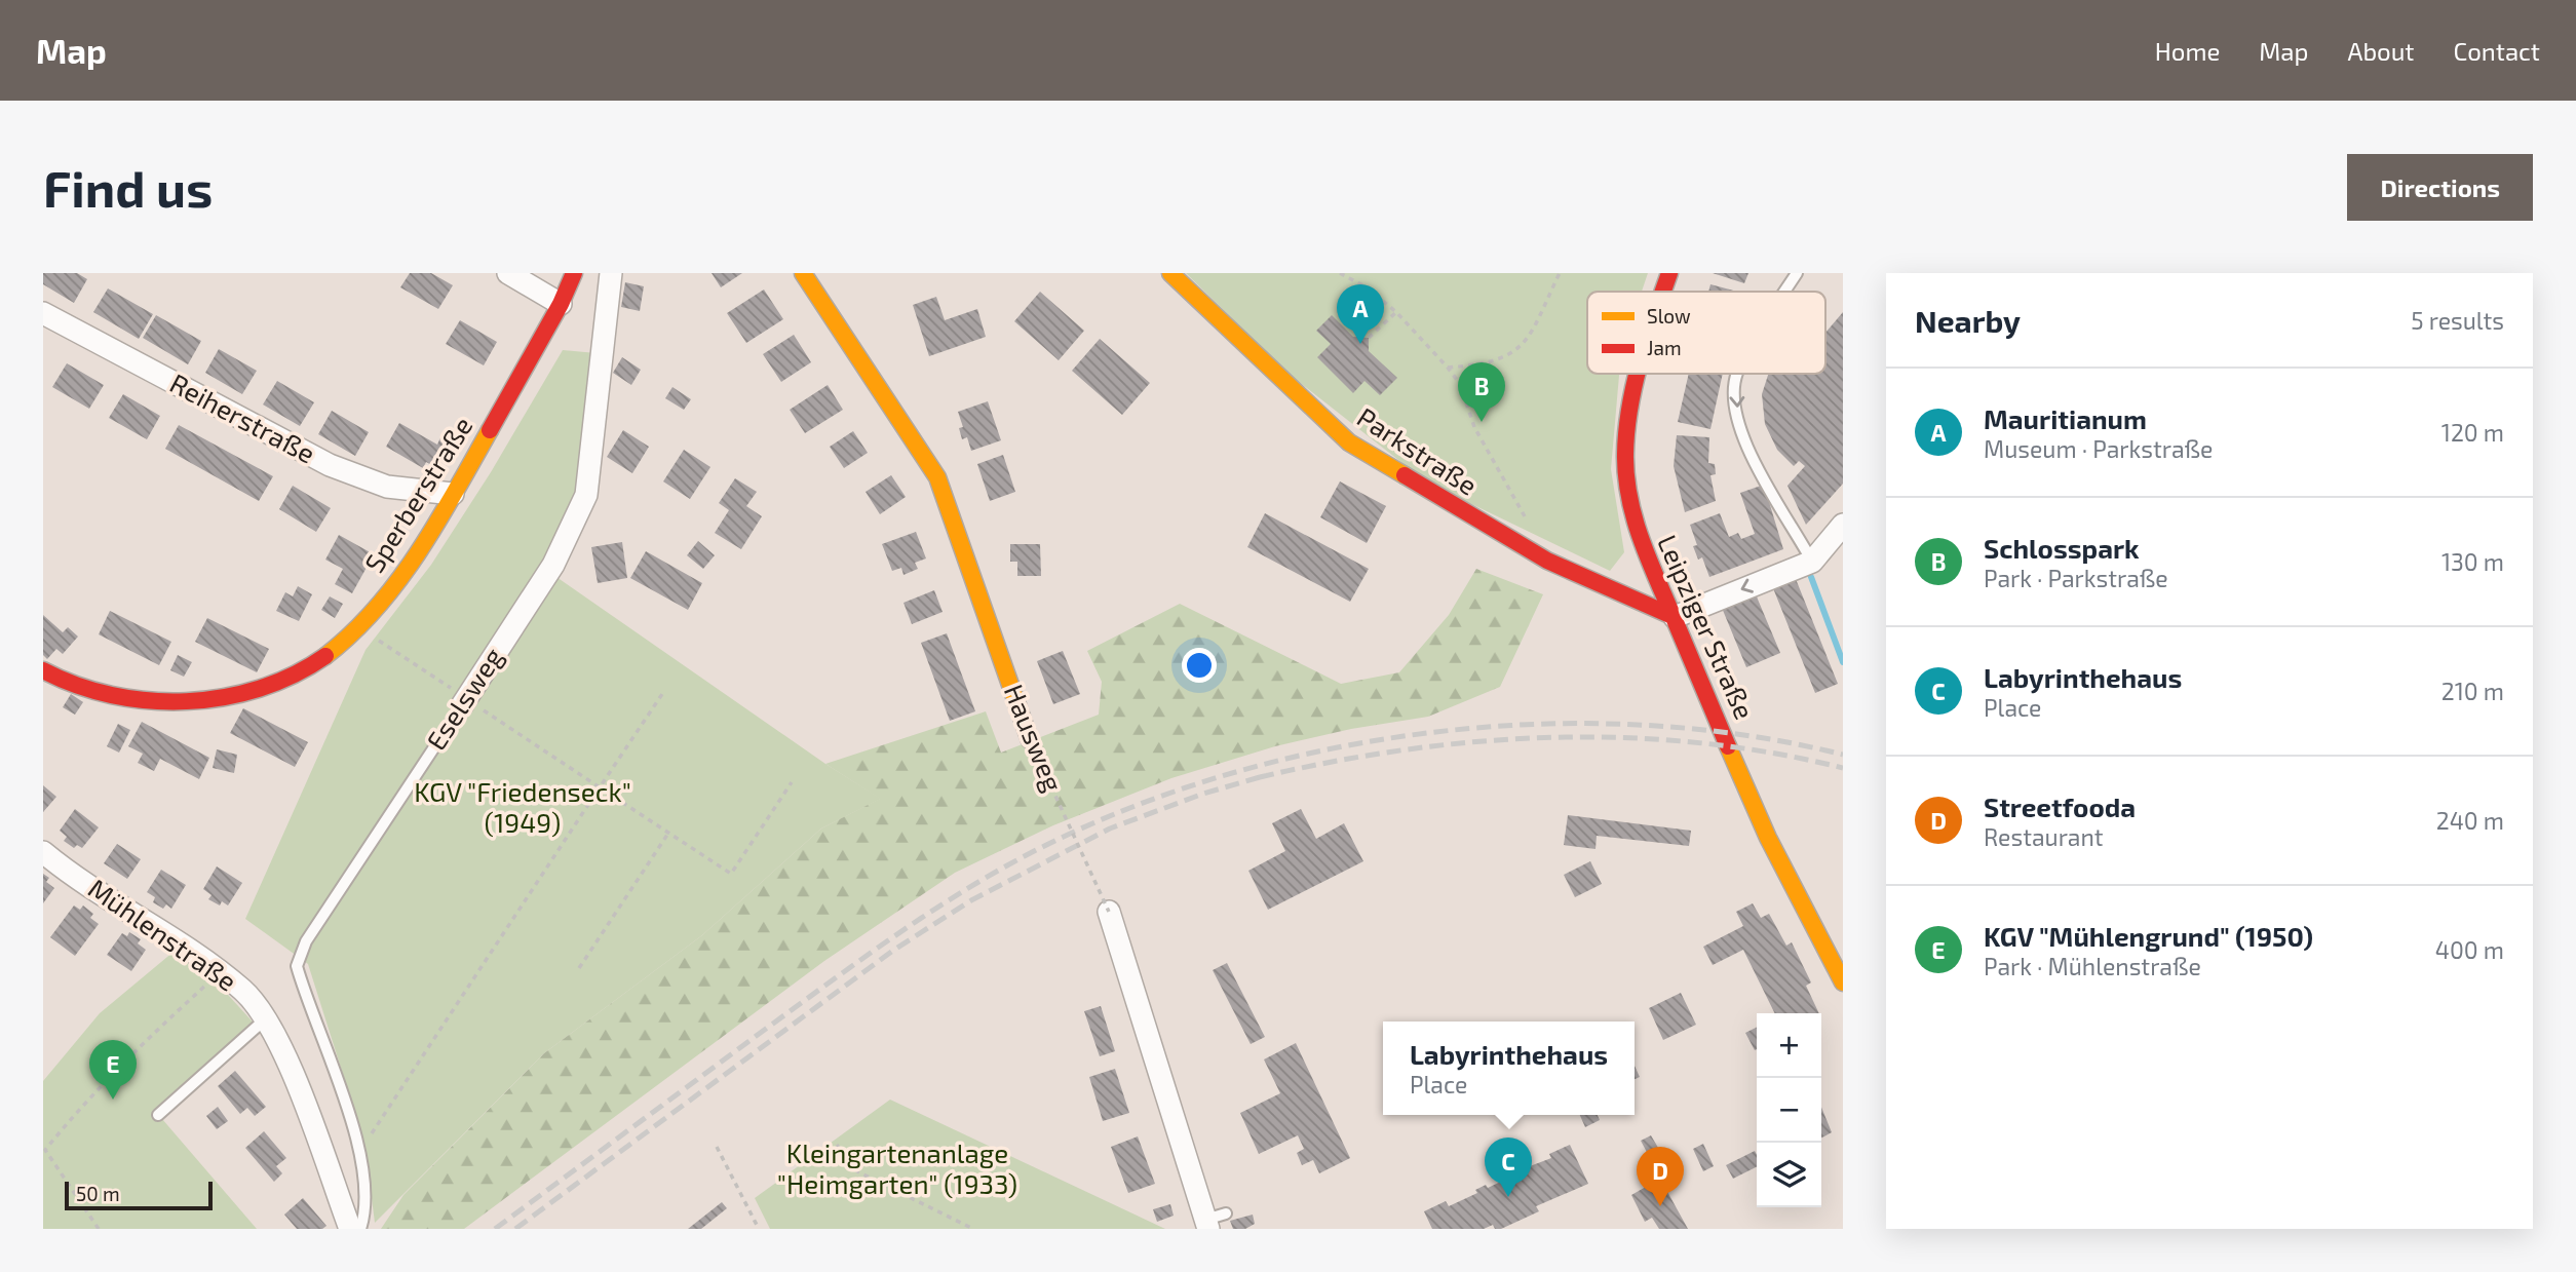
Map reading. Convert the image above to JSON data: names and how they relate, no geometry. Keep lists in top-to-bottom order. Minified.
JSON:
{"streets":{"street":["Reiherstraße","Parkstraße","Sperberstraße","Leipziger Straße","Eselsweg","Hausweg","Mühlenstraße"]},"crossings":[["Reiherstraße","Sperberstraße"],["Parkstraße","Leipziger Straße"]],"parks":["KGV \"Friedenseck\" (1949)","Kleingartenanlage \"Heimgarten\" (1933)"],"legend":["Slow","Jam"],"scale_bar":"50 m","page":{"header":"Map","nav":["Home","Map","About","Contact"],"buttons":"Directions","title":"Find us","heading":["Nearby","5 results"],"pins":["A","B","E","C","D"],"list":[{"mark":"A","name":"Mauritianum","note":"Museum · Parkstraße","value":"120 m"},{"mark":"B","name":"Schlosspark","note":"Park · Parkstraße","value":"130 m"},{"mark":"C","name":"Labyrinthehaus","note":"Place","value":"210 m"},{"mark":"D","name":"Streetfooda","note":"Restaurant","value":"240 m"},{"mark":"E","name":"KGV \"Mühlengrund\" (1950)","note":"Park · Mühlenstraße","value":"400 m"}],"map_buttons":["+","−"],"popup":["Labyrinthehaus","Place"],"scale":"50 m"}}
